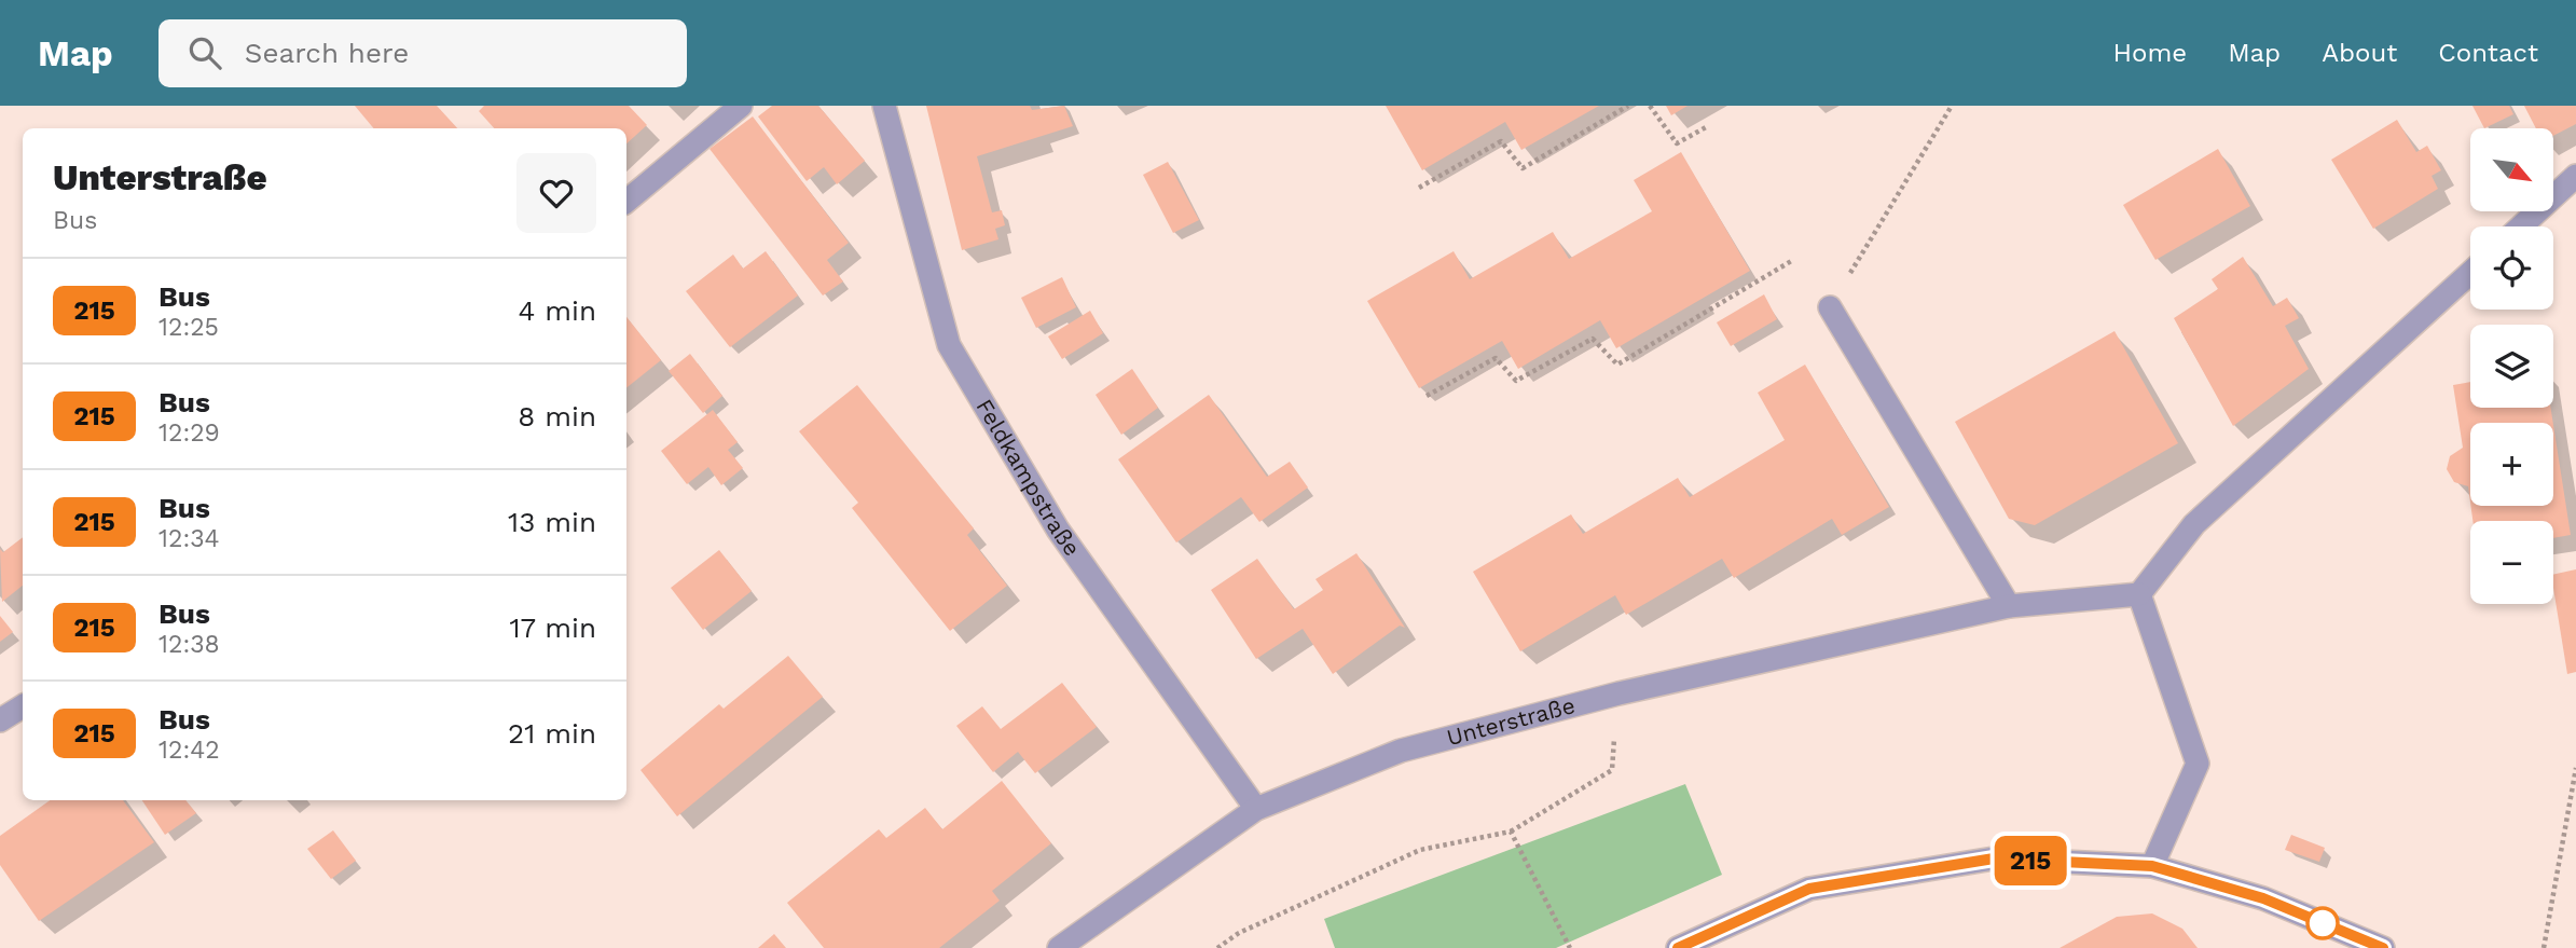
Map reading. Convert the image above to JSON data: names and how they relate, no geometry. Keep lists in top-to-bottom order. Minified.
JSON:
{"streets":{"street":["Feldkampstraße","Unterstraße"]},"crossings":[["Feldkampstraße","Unterstraße"]],"lines":["bus line 215"],"north":"bottom right","page":{"header":"Map","search":"Search here","nav":["Home","Map","About","Contact"],"on_map":"215","map_buttons":["+","−"],"heading":["Unterstraße","Bus"],"list":[{"mark":"215","name":"Bus","note":"12:25","value":"4 min"},{"mark":"215","name":"Bus","note":"12:29","value":"8 min"},{"mark":"215","name":"Bus","note":"12:34","value":"13 min"},{"mark":"215","name":"Bus","note":"12:38","value":"17 min"},{"mark":"215","name":"Bus","note":"12:42","value":"21 min"}]}}
